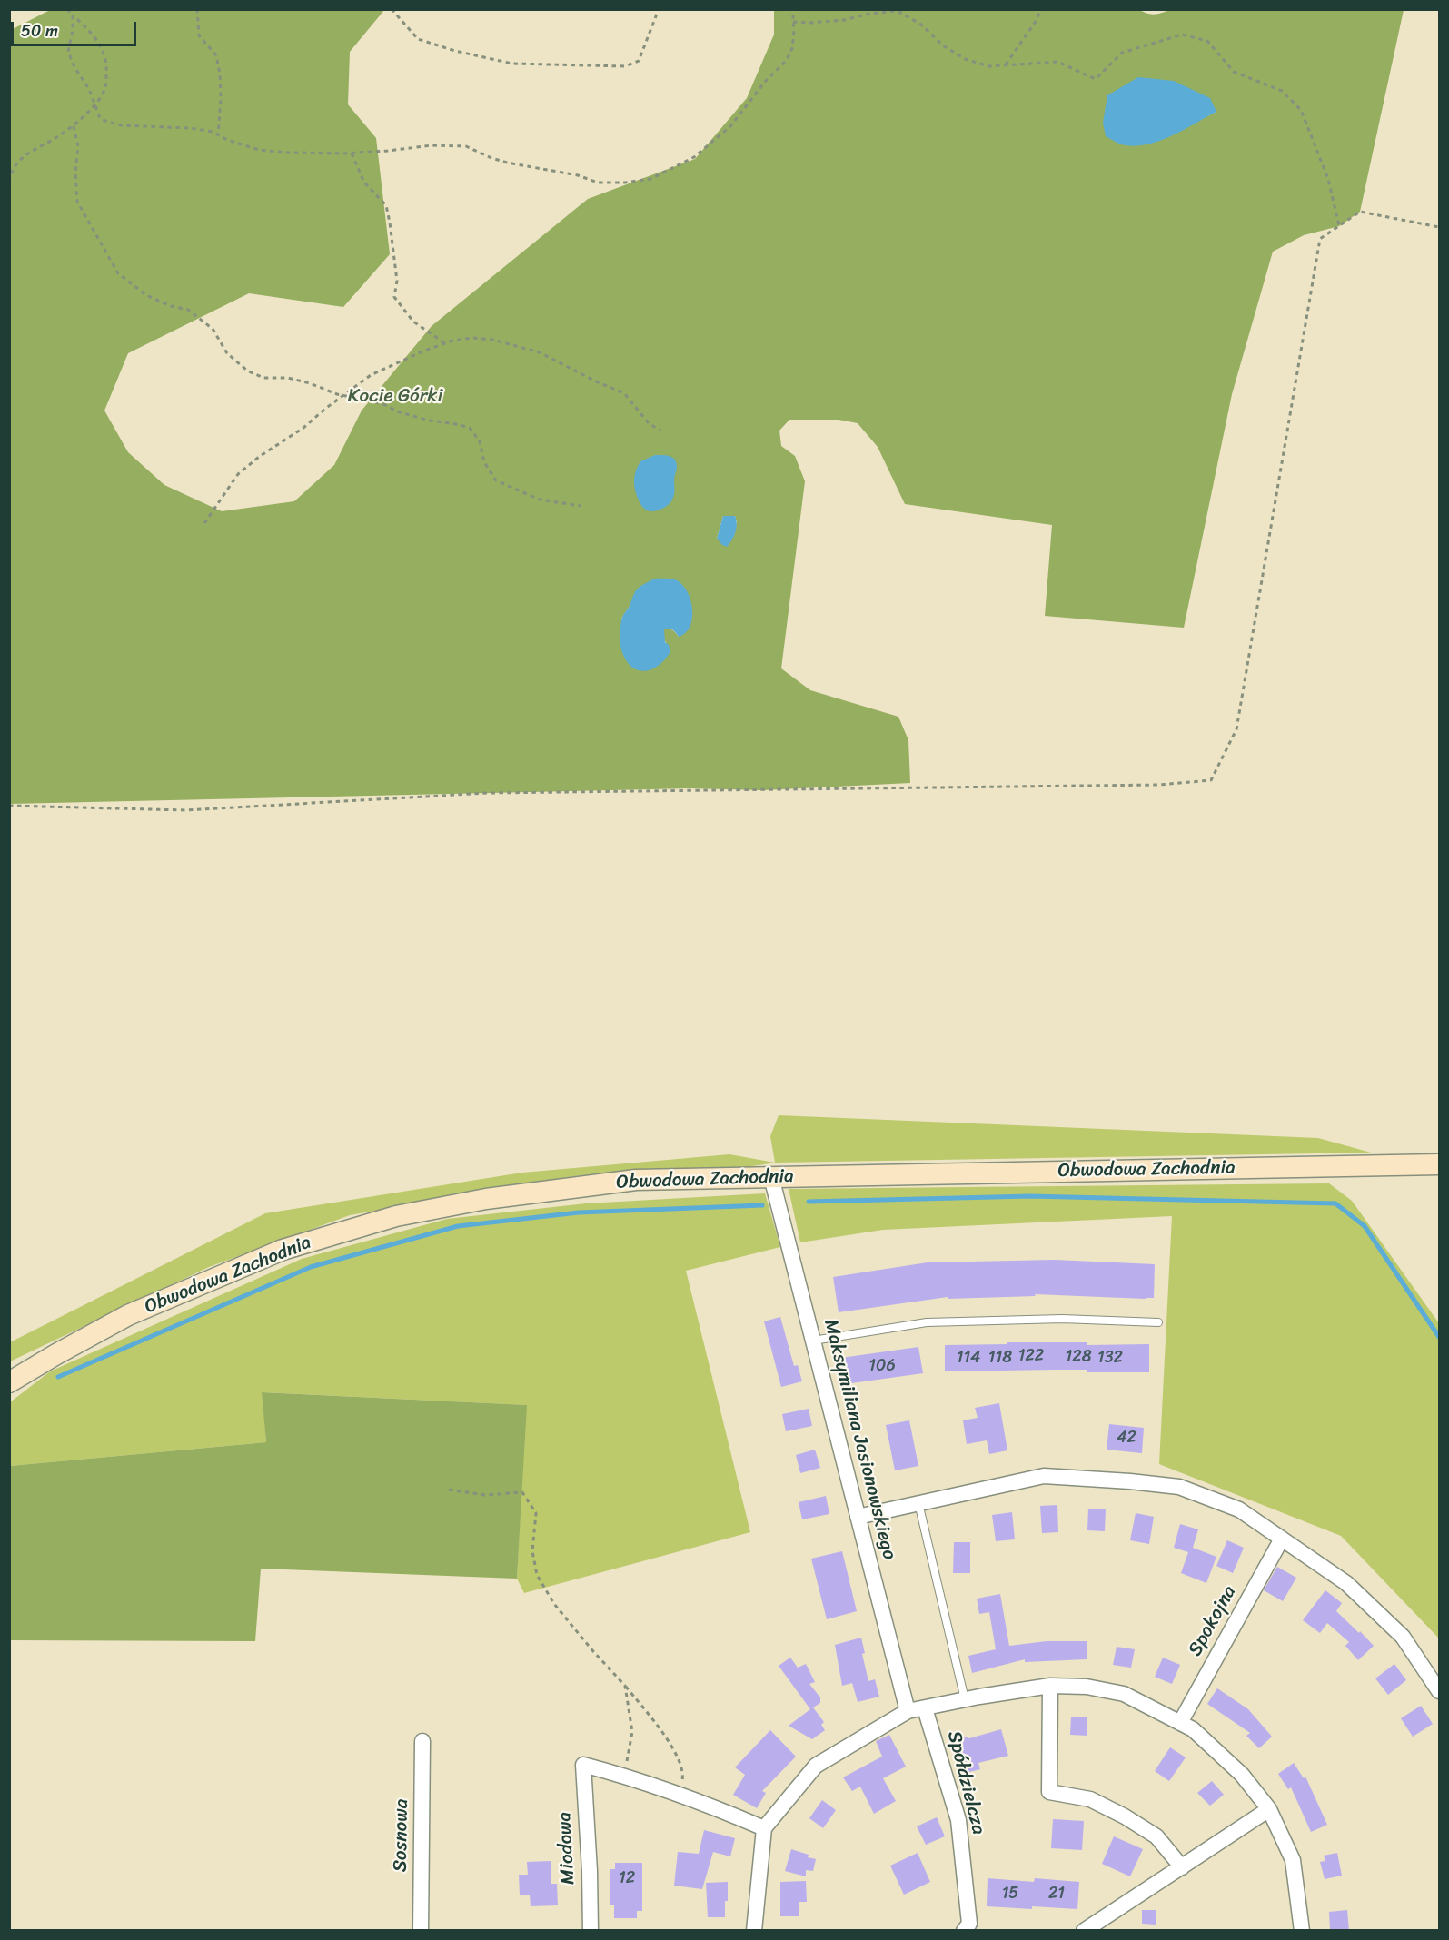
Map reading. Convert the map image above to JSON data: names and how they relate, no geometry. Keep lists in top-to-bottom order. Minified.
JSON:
{"streets":{"main road":["Obwodowa Zachodnia"],"street":["Maksymiliana Jasionowskiego","Spokojna","Spółdzielcza","Sosnowa","Miodowa"]},"crossings":[["Obwodowa Zachodnia","Maksymiliana Jasionowskiego"]],"parks":["Kocie Górki"],"house_numbers":["122","128","114","118","132","106","42","12","15","21"],"scale_bar":"50 m"}
